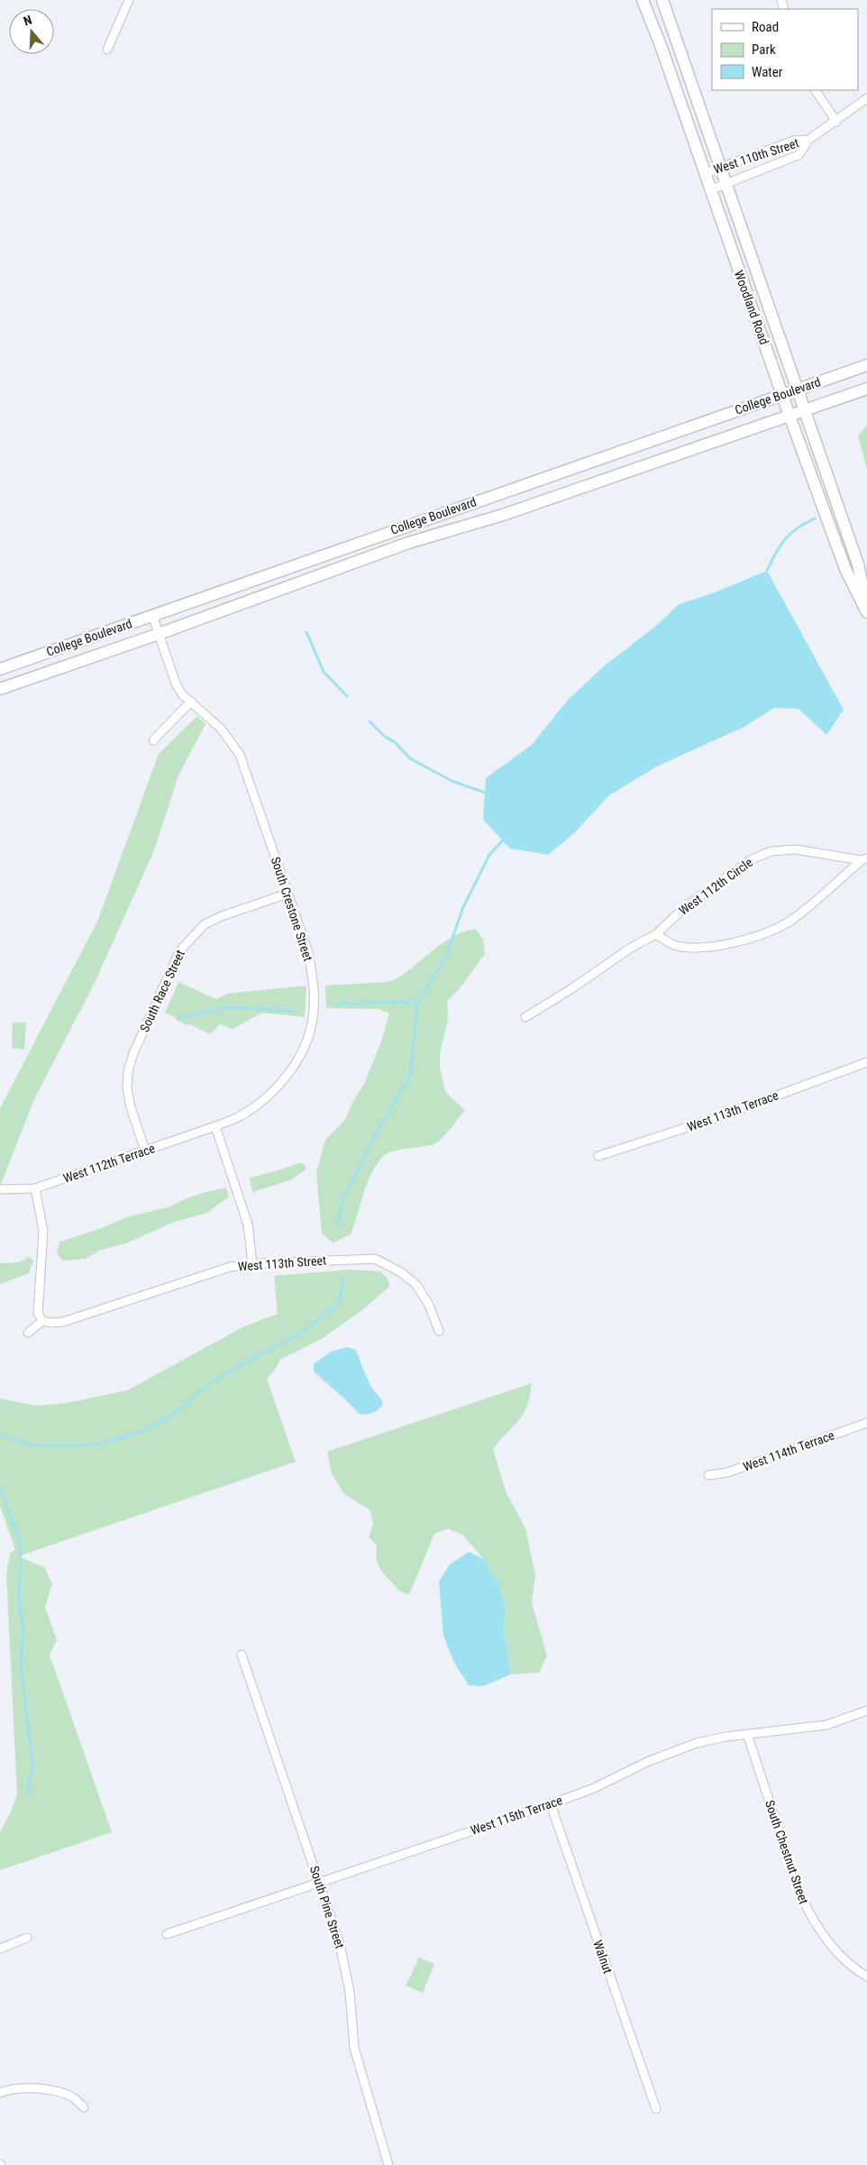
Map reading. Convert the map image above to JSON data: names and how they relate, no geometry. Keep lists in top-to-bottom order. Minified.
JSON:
{"streets":{"main road":["Woodland Road","College Boulevard"],"street":["West 110th Street","West 112th Circle","South Crestone Street","South Race Street","West 113th Terrace","West 112th Terrace","West 113th Street","West 114th Terrace","West 115th Terrace","South Chestnut Street","South Pine Street","Walnut"]},"crossings":[["West 110th Street","Woodland Road"],["Woodland Road","College Boulevard"],["College Boulevard","South Crestone Street"],["South Crestone Street","South Race Street"],["South Crestone Street","West 112th Terrace"],["South Race Street","West 112th Terrace"],["West 115th Terrace","South Chestnut Street"],["West 115th Terrace","South Pine Street"],["West 115th Terrace","Walnut"]],"legend":["Road","Park","Water"],"north":"top"}
